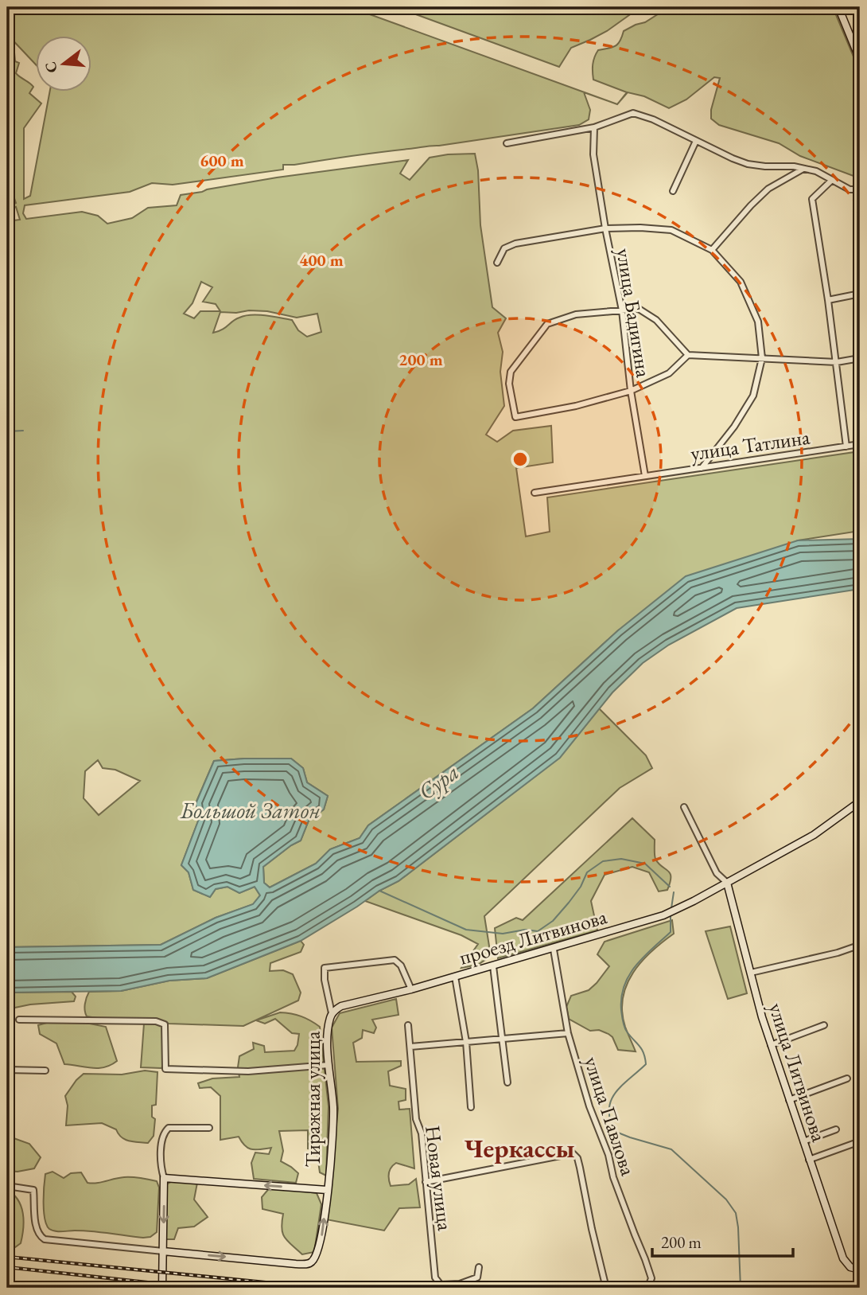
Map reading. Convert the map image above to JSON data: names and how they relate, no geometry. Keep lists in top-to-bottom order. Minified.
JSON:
{"streets":{"main road":["проезд Литвинова","улица Литвинова","Тиражная улица"],"street":["улица Бадигина","улица Татлина","улица Павлова","Новая улица"]},"crossings":[["улица Бадигина","улица Татлина"],["проезд Литвинова","улица Литвинова"],["проезд Литвинова","Тиражная улица"],["проезд Литвинова","улица Павлова"]],"districts":["Черкассы"],"water":["Сура","Большой Затон"],"scale_bar":"200 m","north":"left","rings":["600 m","400 m","200 m"]}
